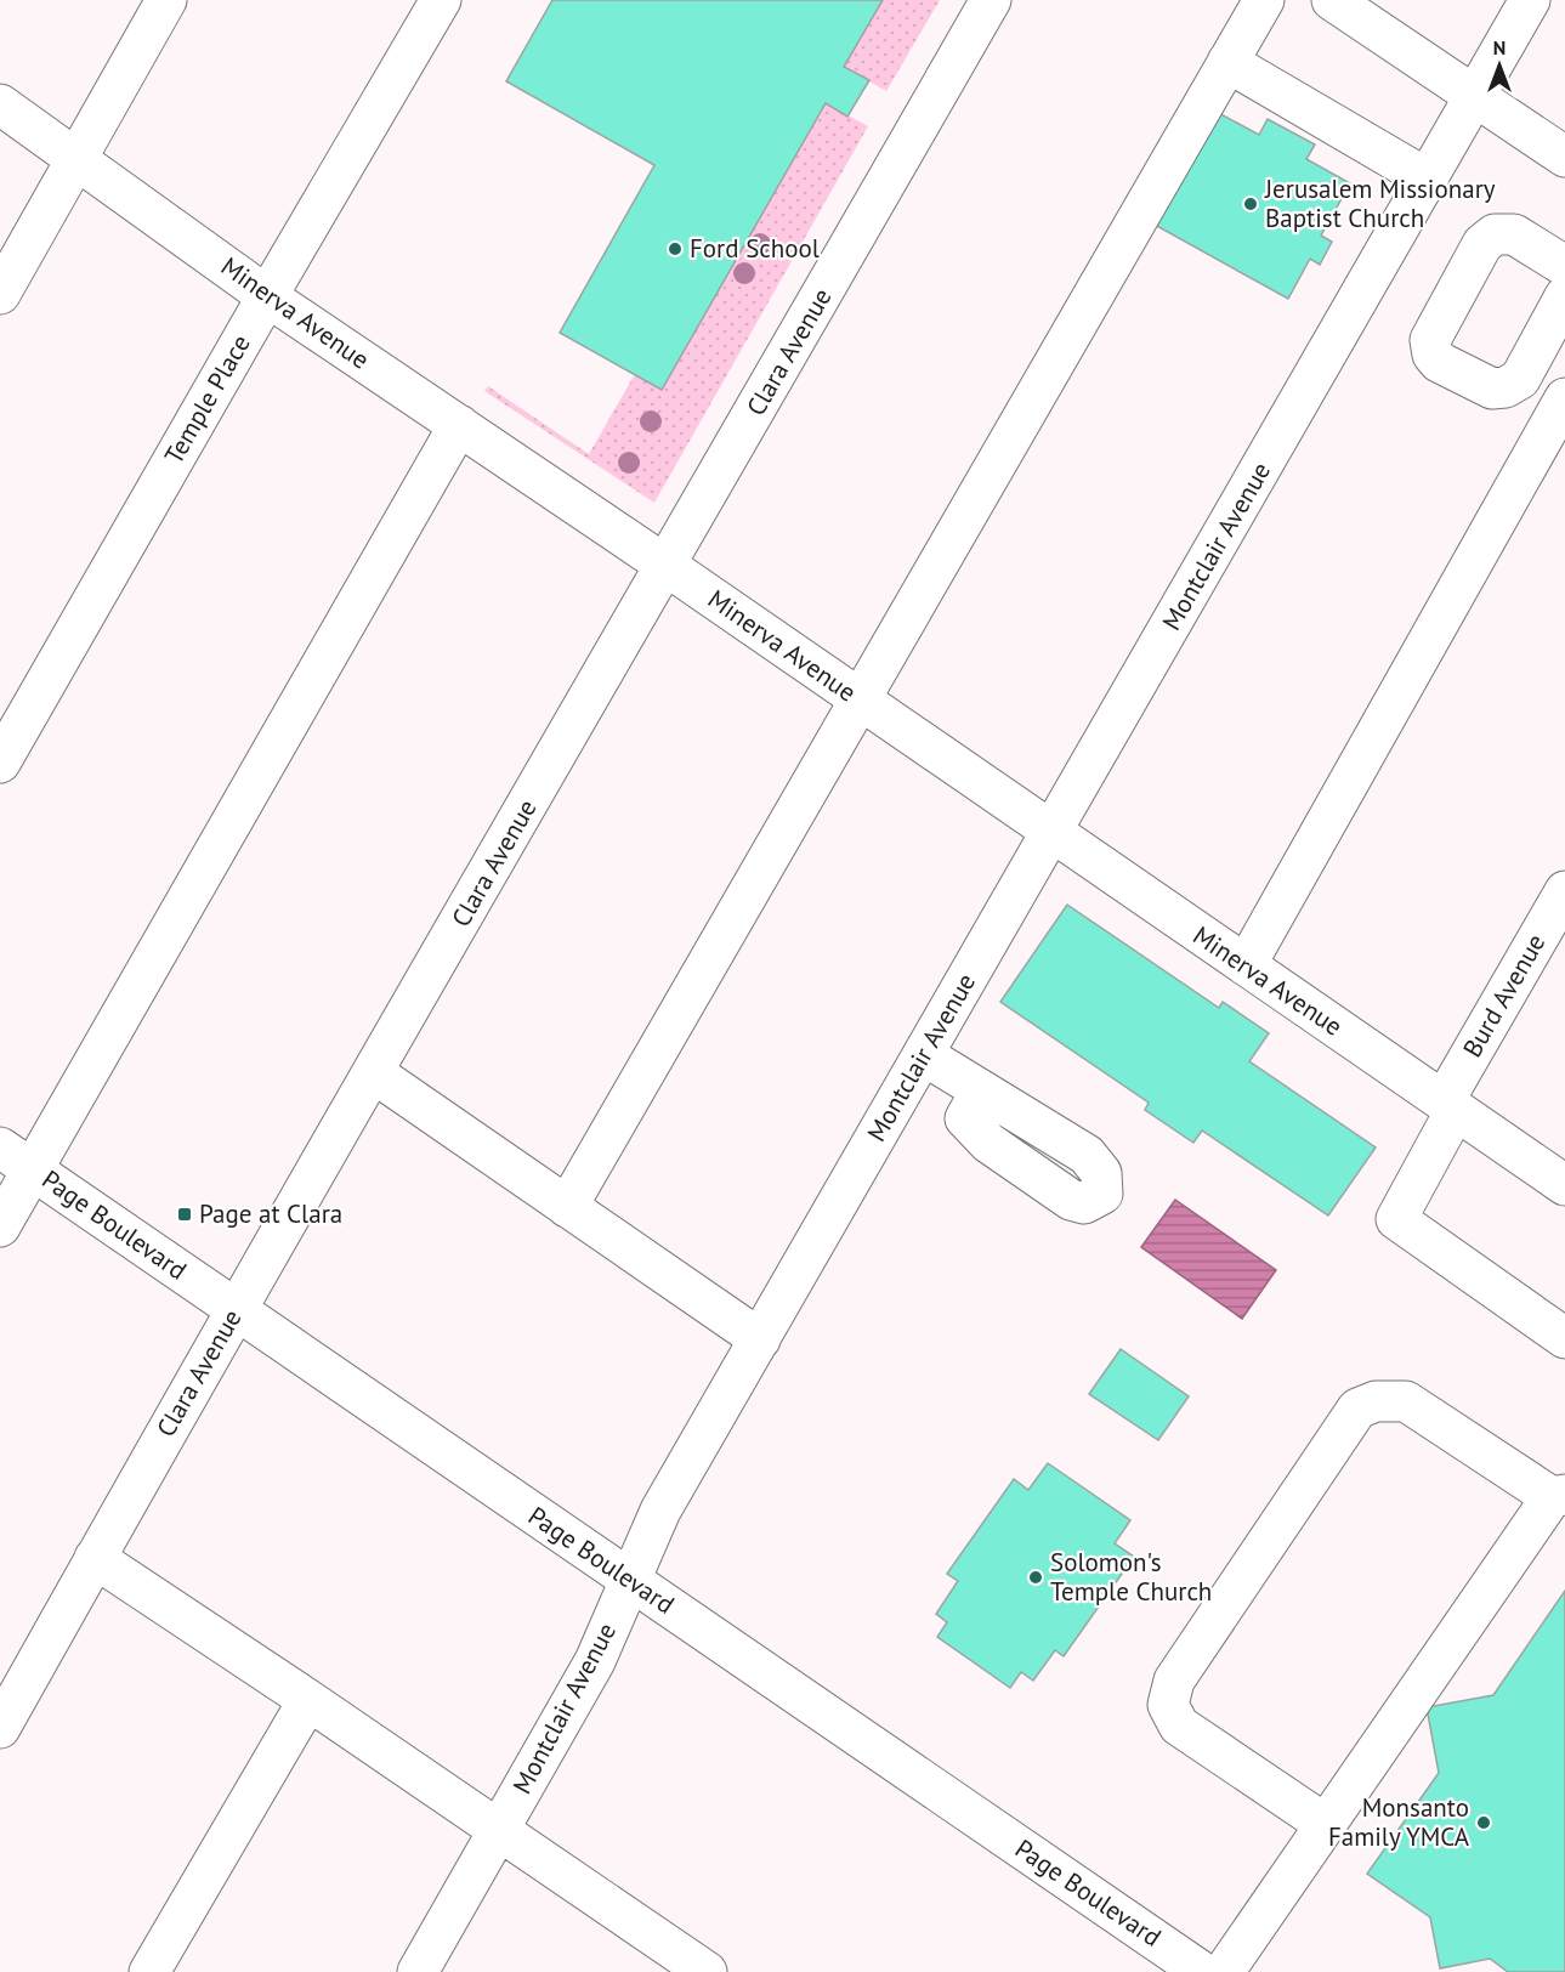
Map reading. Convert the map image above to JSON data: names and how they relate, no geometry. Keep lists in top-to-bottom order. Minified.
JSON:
{"streets":{"street":["Minerva Avenue","Clara Avenue","Temple Place","Montclair Avenue","Burd Avenue","Page Boulevard"]},"crossings":[["Minerva Avenue","Clara Avenue"],["Minerva Avenue","Temple Place"],["Minerva Avenue","Montclair Avenue"],["Minerva Avenue","Burd Avenue"],["Clara Avenue","Page Boulevard"],["Montclair Avenue","Page Boulevard"]],"places":{"other":["Jerusalem Missionary Baptist Church","Ford School","Solomon's Temple Church","Monsanto Family YMCA"],"transit":["Page at Clara"]},"north":"top"}
